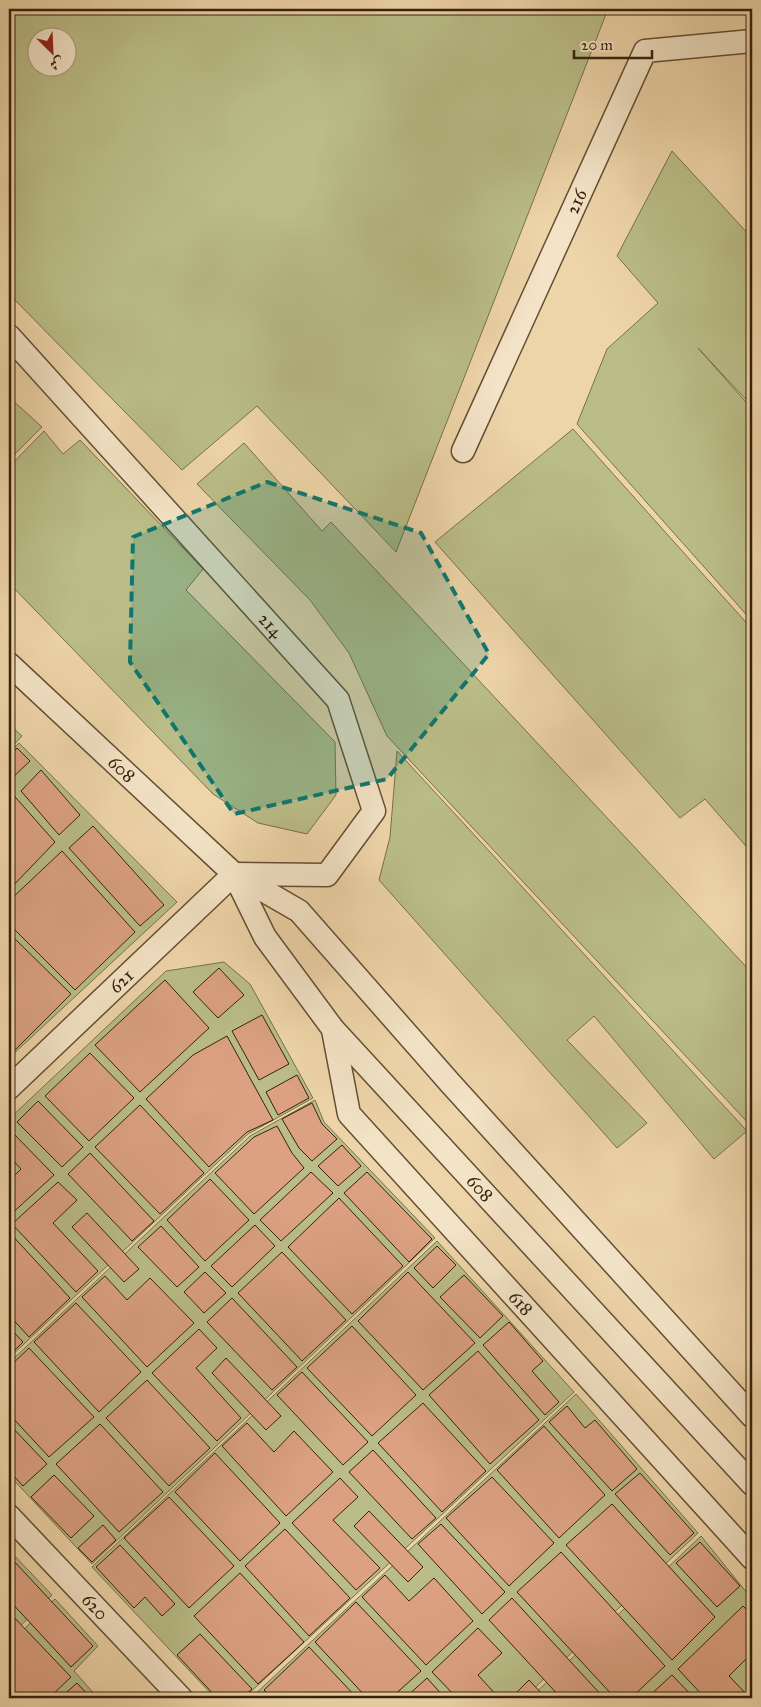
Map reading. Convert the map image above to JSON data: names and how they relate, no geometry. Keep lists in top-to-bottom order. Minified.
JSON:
{"streets":{"street":["216","214","608","621","618","620"]},"crossings":[["214","608"],["214","621"],["608","621"],["608","618"]],"scale_bar":"20 m","north":"bottom right"}
